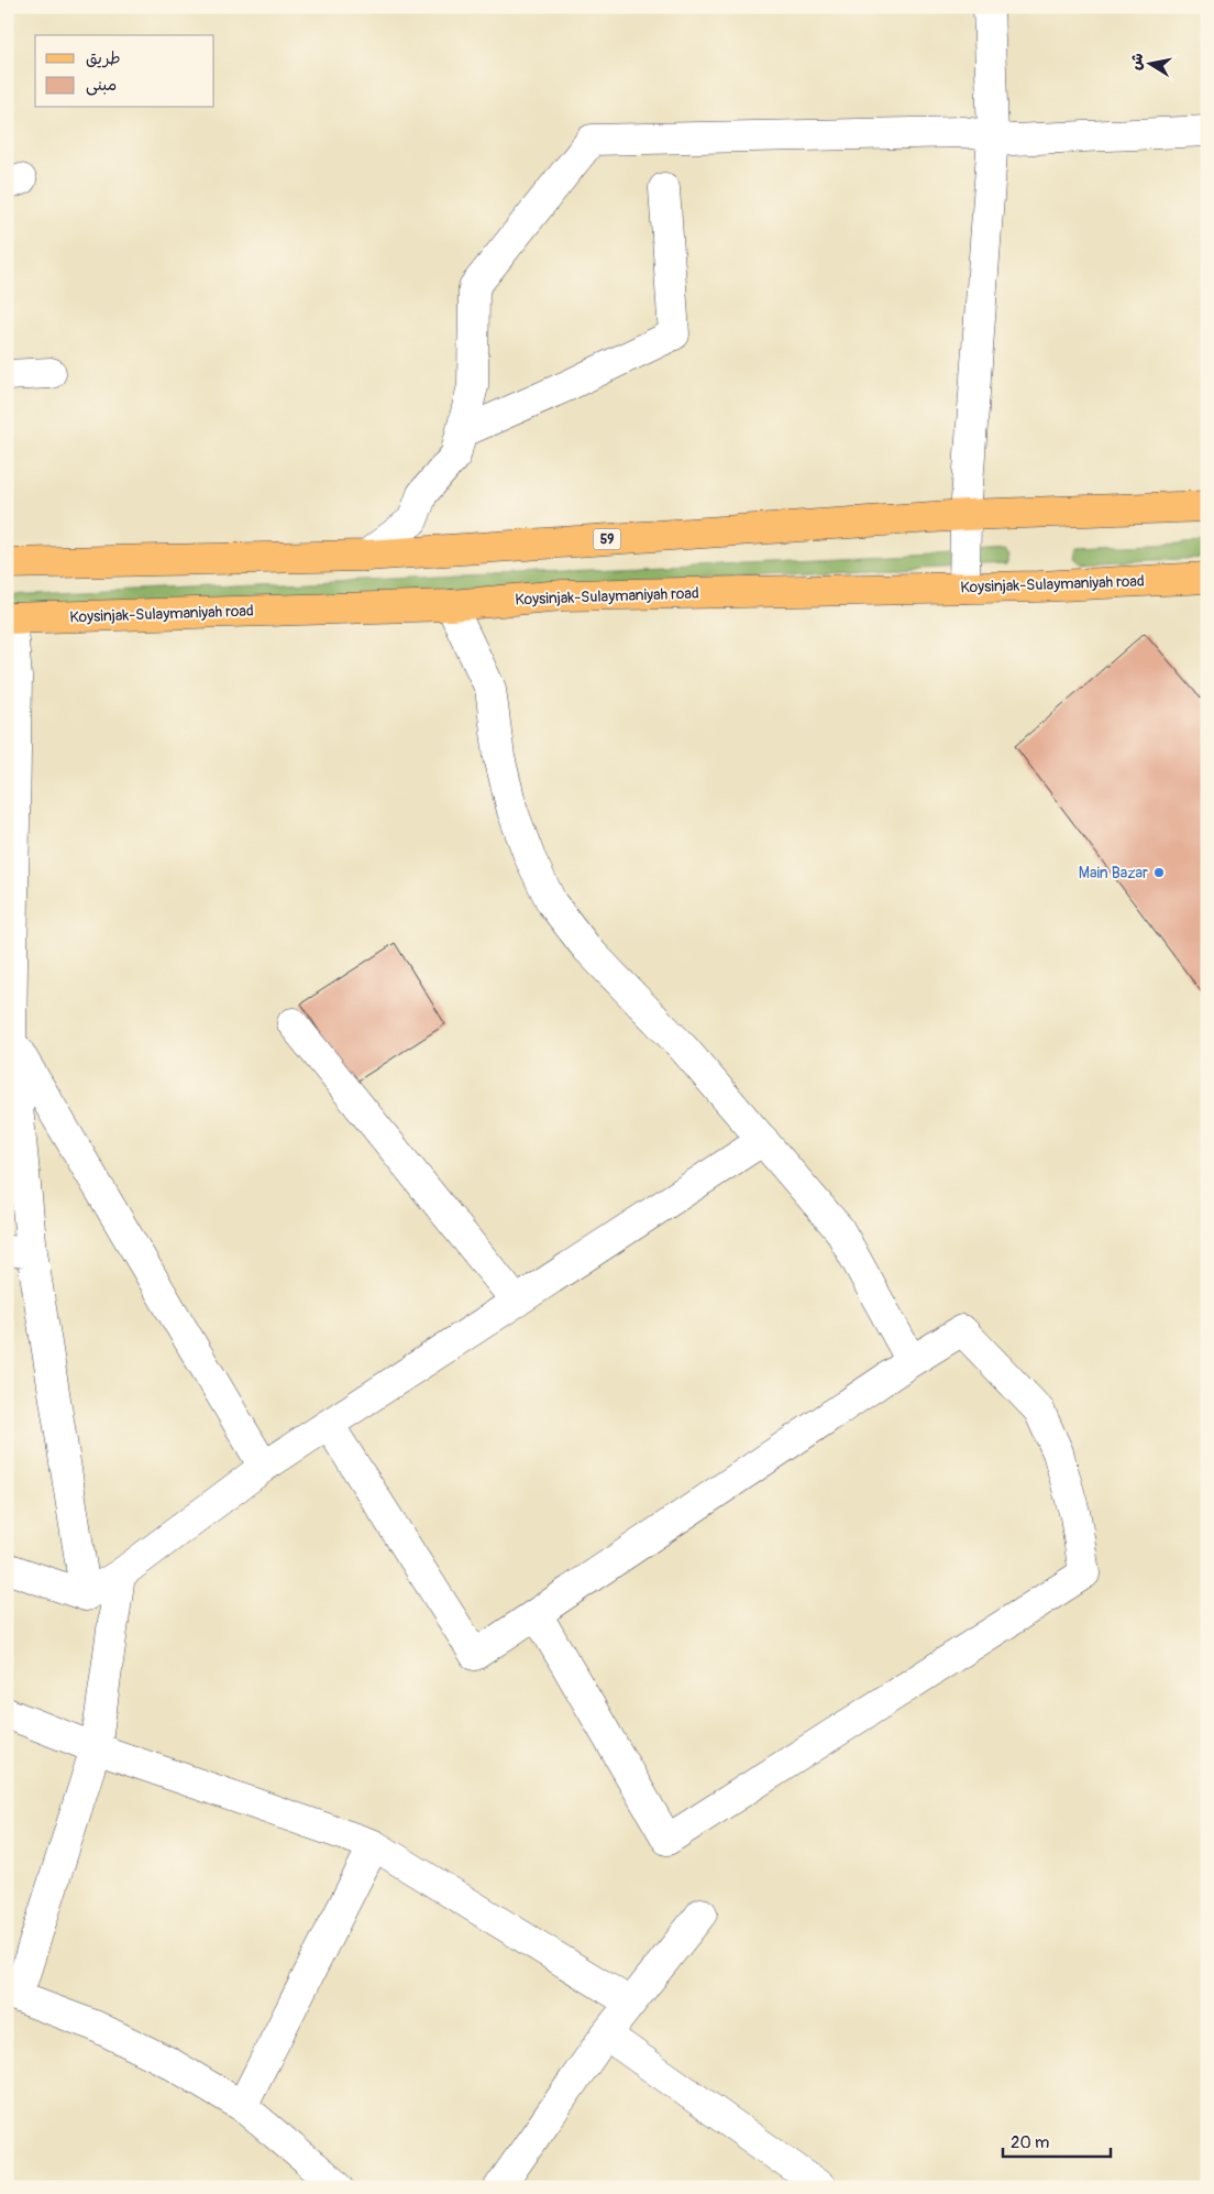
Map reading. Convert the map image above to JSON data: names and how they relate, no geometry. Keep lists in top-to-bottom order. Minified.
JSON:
{"streets":{"main road":["59","Koysinjak-Sulaymaniyah road"]},"places":["Main Bazar"],"legend":["طريق","مبنى"],"scale_bar":"20 m","north":"left"}
